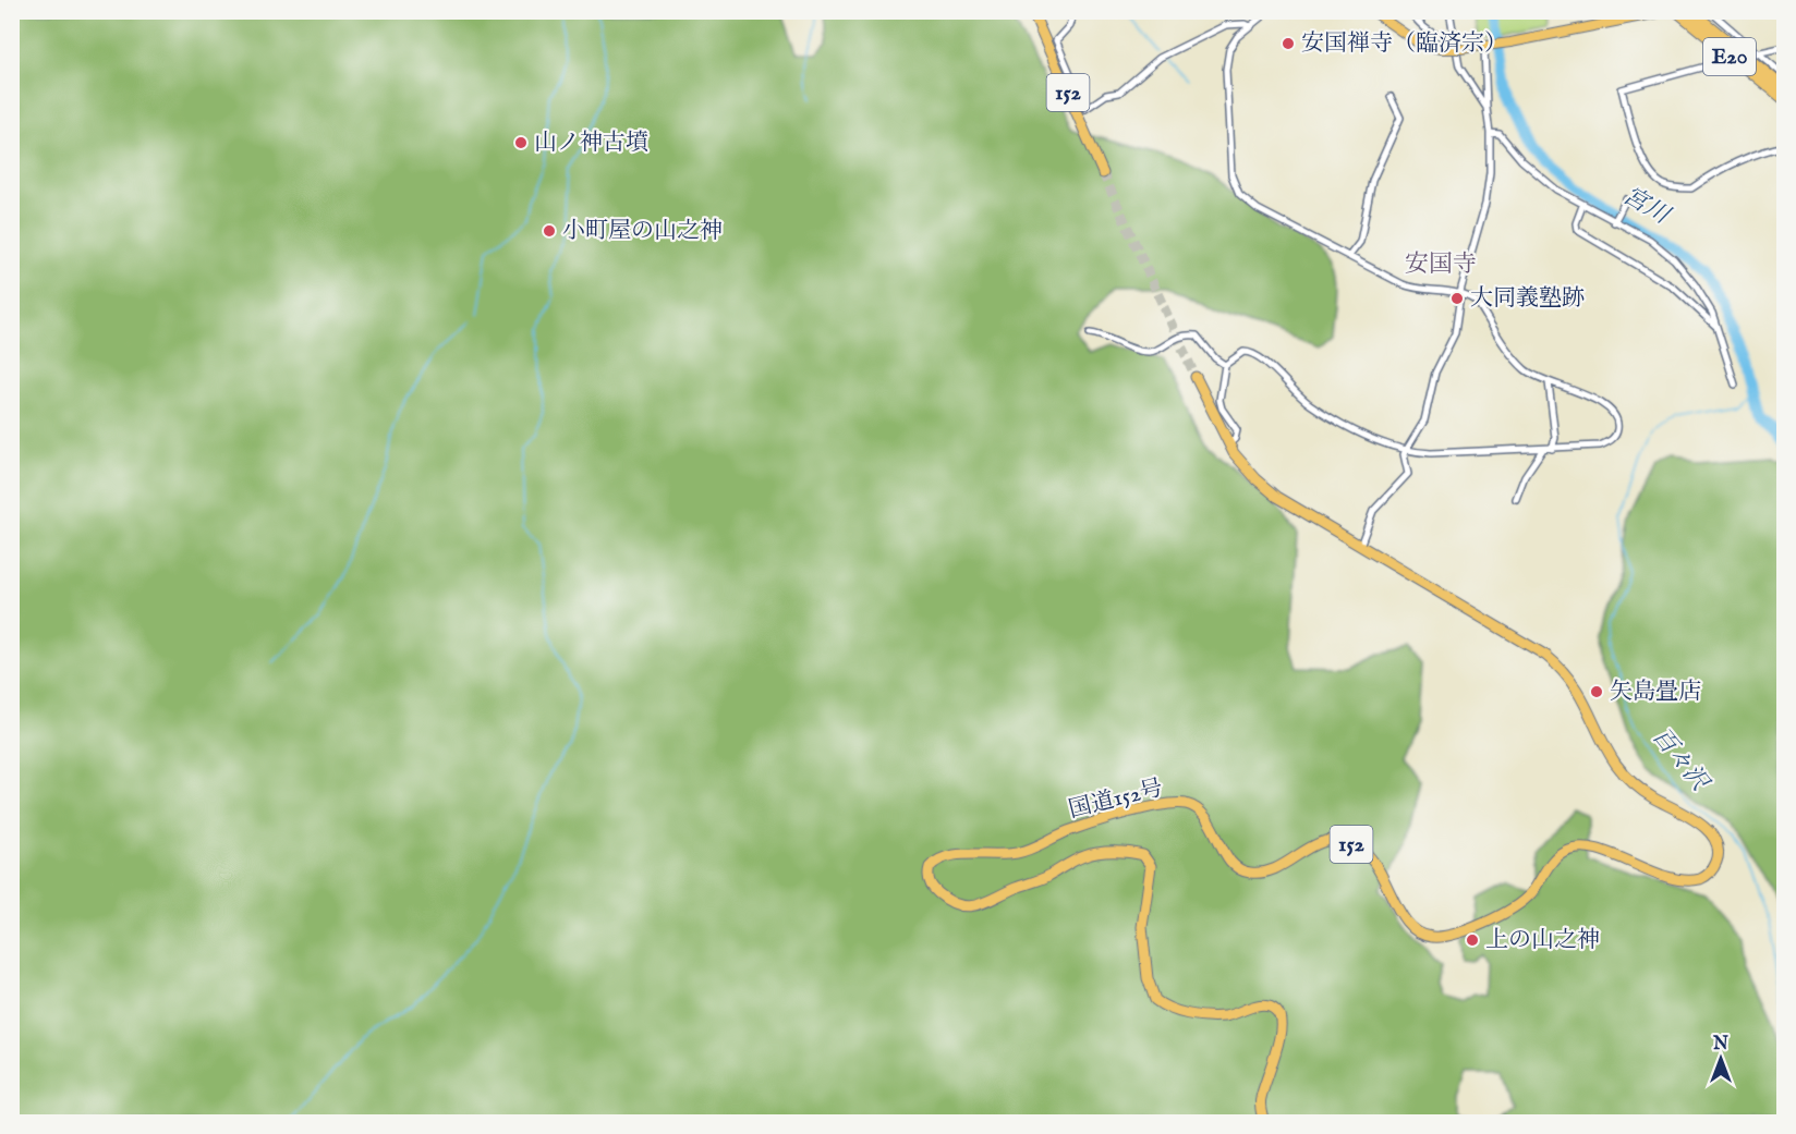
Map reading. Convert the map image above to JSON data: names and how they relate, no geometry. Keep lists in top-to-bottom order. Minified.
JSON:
{"streets":{"highway":["E20","152","国道152号"]},"districts":["安国寺"],"water":["宮川","百々沢"],"places":["安国禅寺（臨済宗）","山ノ神古墳","小町屋の山之神","大同義塾跡","矢島畳店","上の山之神"],"north":"top"}
